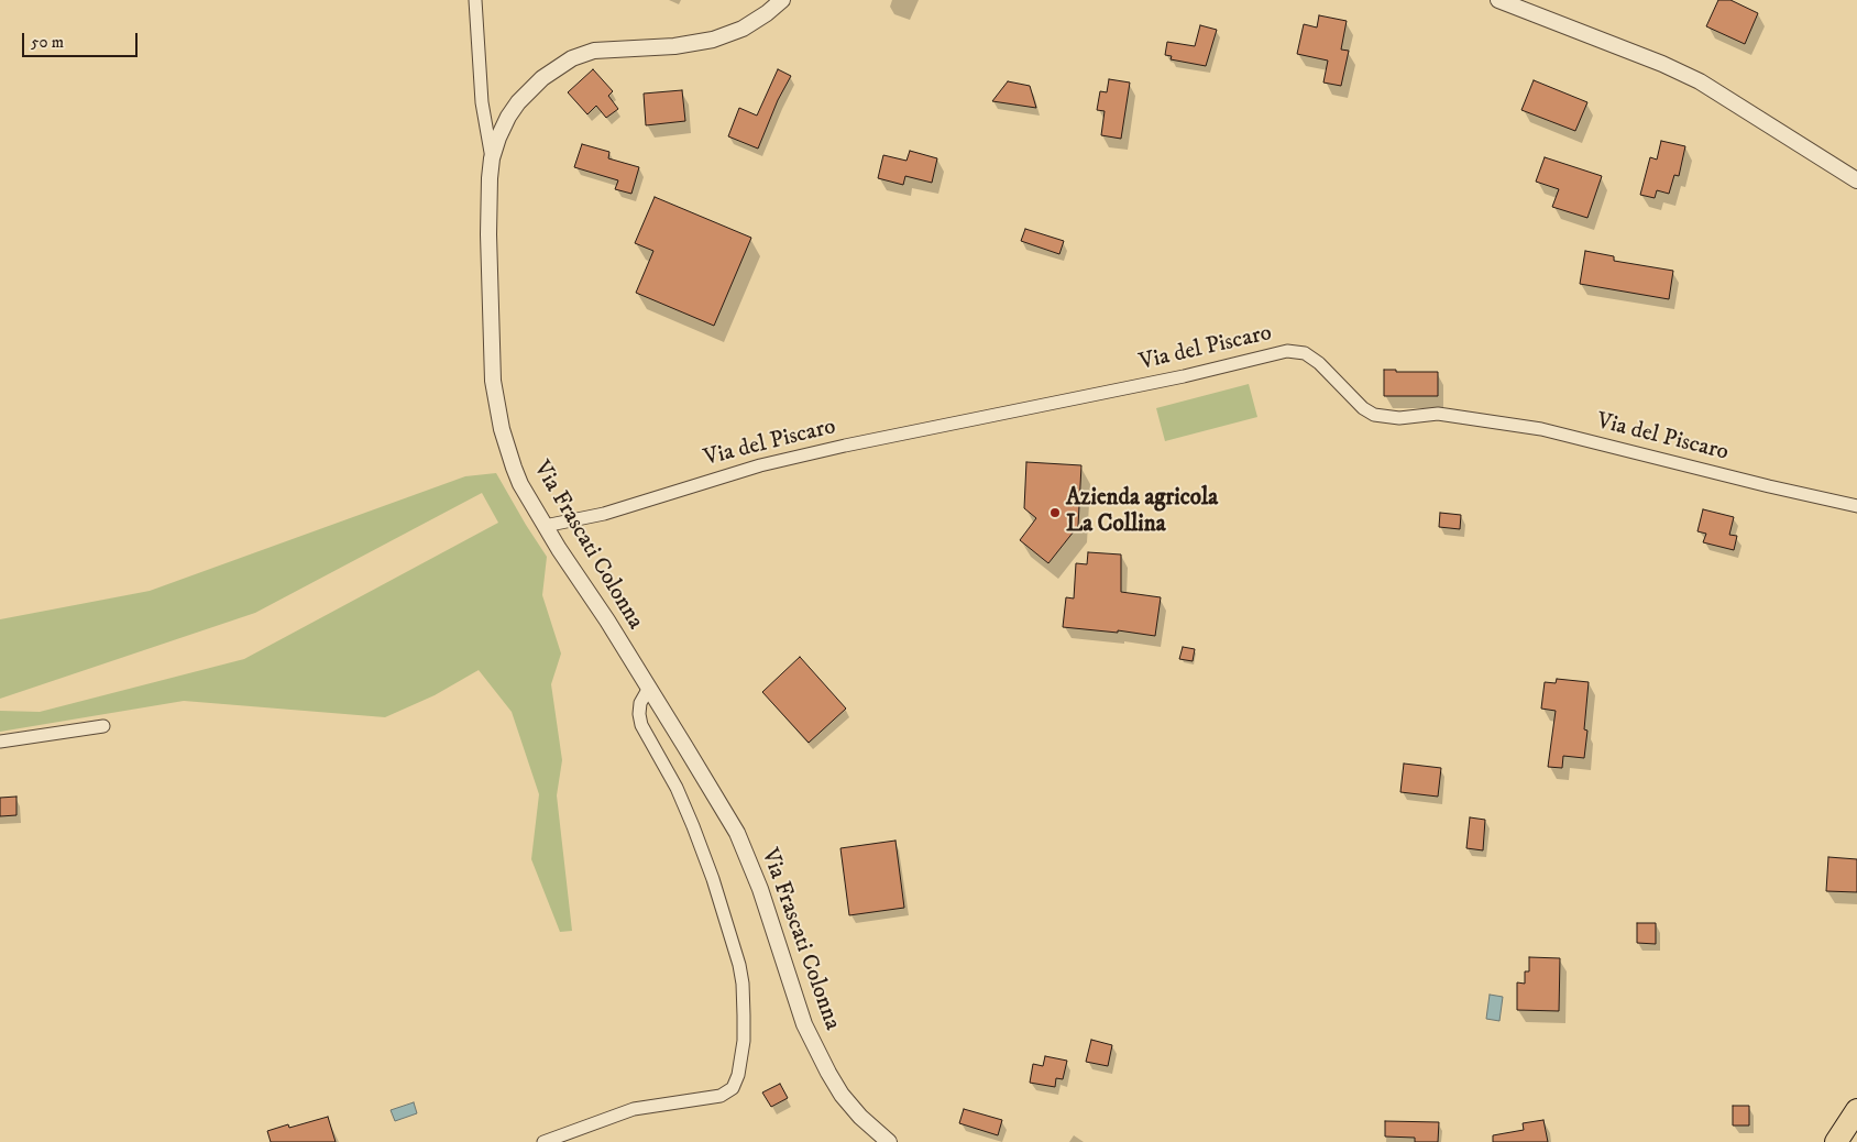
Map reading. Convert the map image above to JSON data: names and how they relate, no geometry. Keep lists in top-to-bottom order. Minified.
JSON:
{"streets":{"street":["Via del Piscaro","Via Frascati Colonna"]},"crossings":[["Via del Piscaro","Via Frascati Colonna"]],"places":["Azienda agricola La Collina"],"scale_bar":"50 m"}
